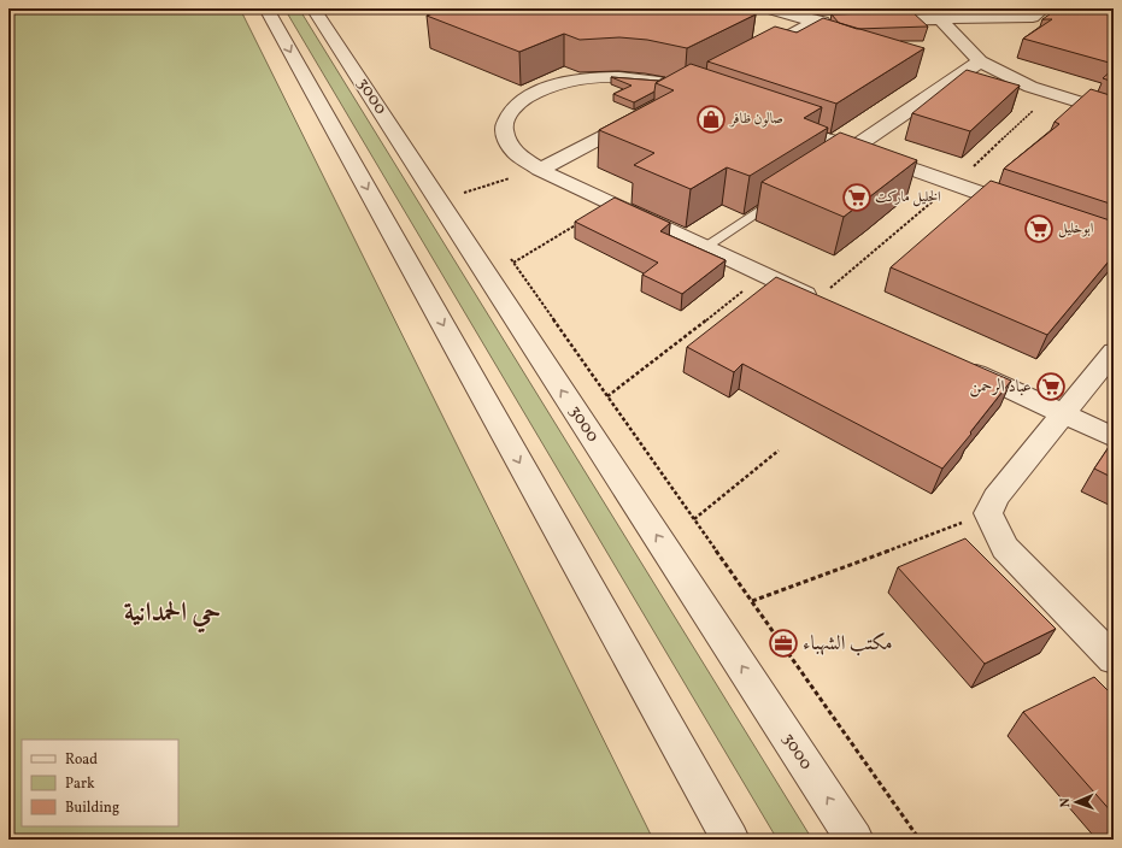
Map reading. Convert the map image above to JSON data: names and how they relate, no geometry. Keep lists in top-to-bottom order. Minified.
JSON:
{"streets":{"street":["3000"]},"districts":["حي الحمدانية"],"places":{"shop":["صالون ظافر"],"supermarket":["الخليل ماركت","ابوخليل","عباد الرحمن"],"office":["مكتب الشهباء"]},"legend":["Road","Park","Building"],"north":"left"}
